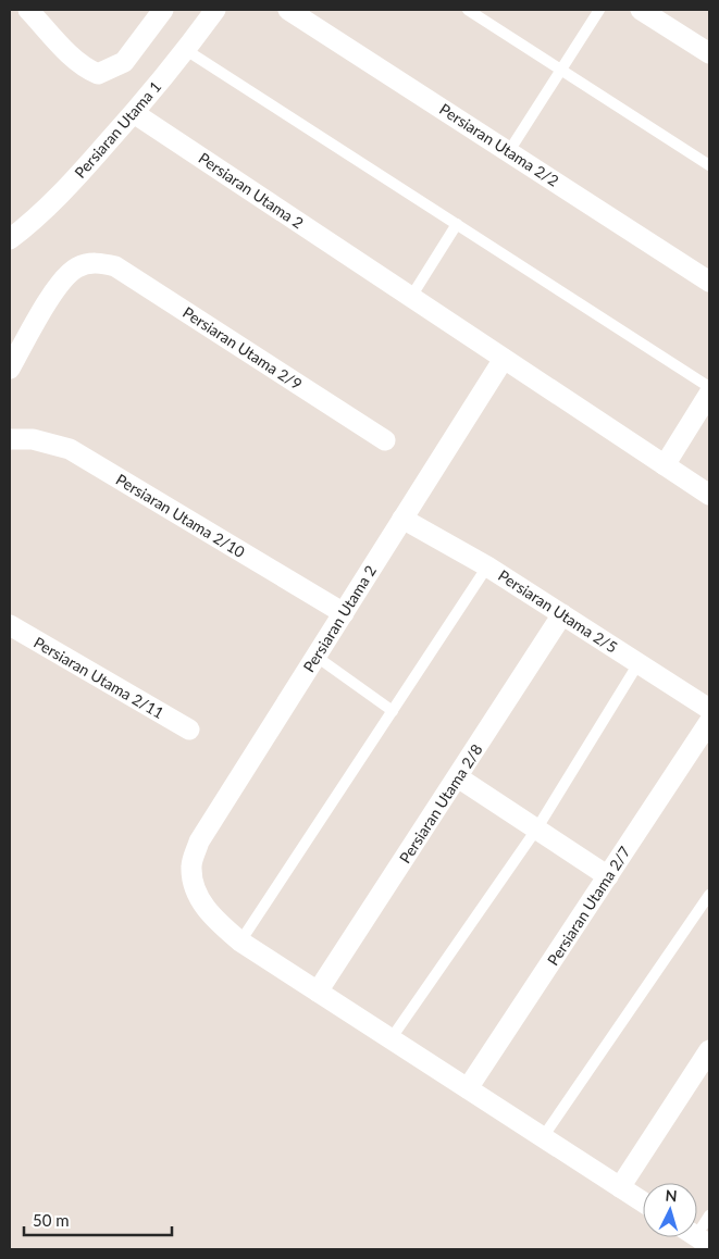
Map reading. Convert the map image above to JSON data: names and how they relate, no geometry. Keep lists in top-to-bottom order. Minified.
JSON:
{"streets":{"street":["Persiaran Utama 1","Persiaran Utama 2/2","Persiaran Utama 2","Persiaran Utama 2/9","Persiaran Utama 2/10","Persiaran Utama 2/5","Persiaran Utama 2/11","Persiaran Utama 2/8","Persiaran Utama 2/7"]},"crossings":[["Persiaran Utama 1","Persiaran Utama 2"],["Persiaran Utama 2","Persiaran Utama 2/10"],["Persiaran Utama 2","Persiaran Utama 2/5"],["Persiaran Utama 2/5","Persiaran Utama 2/8"]],"scale_bar":"50 m","north":"top"}
